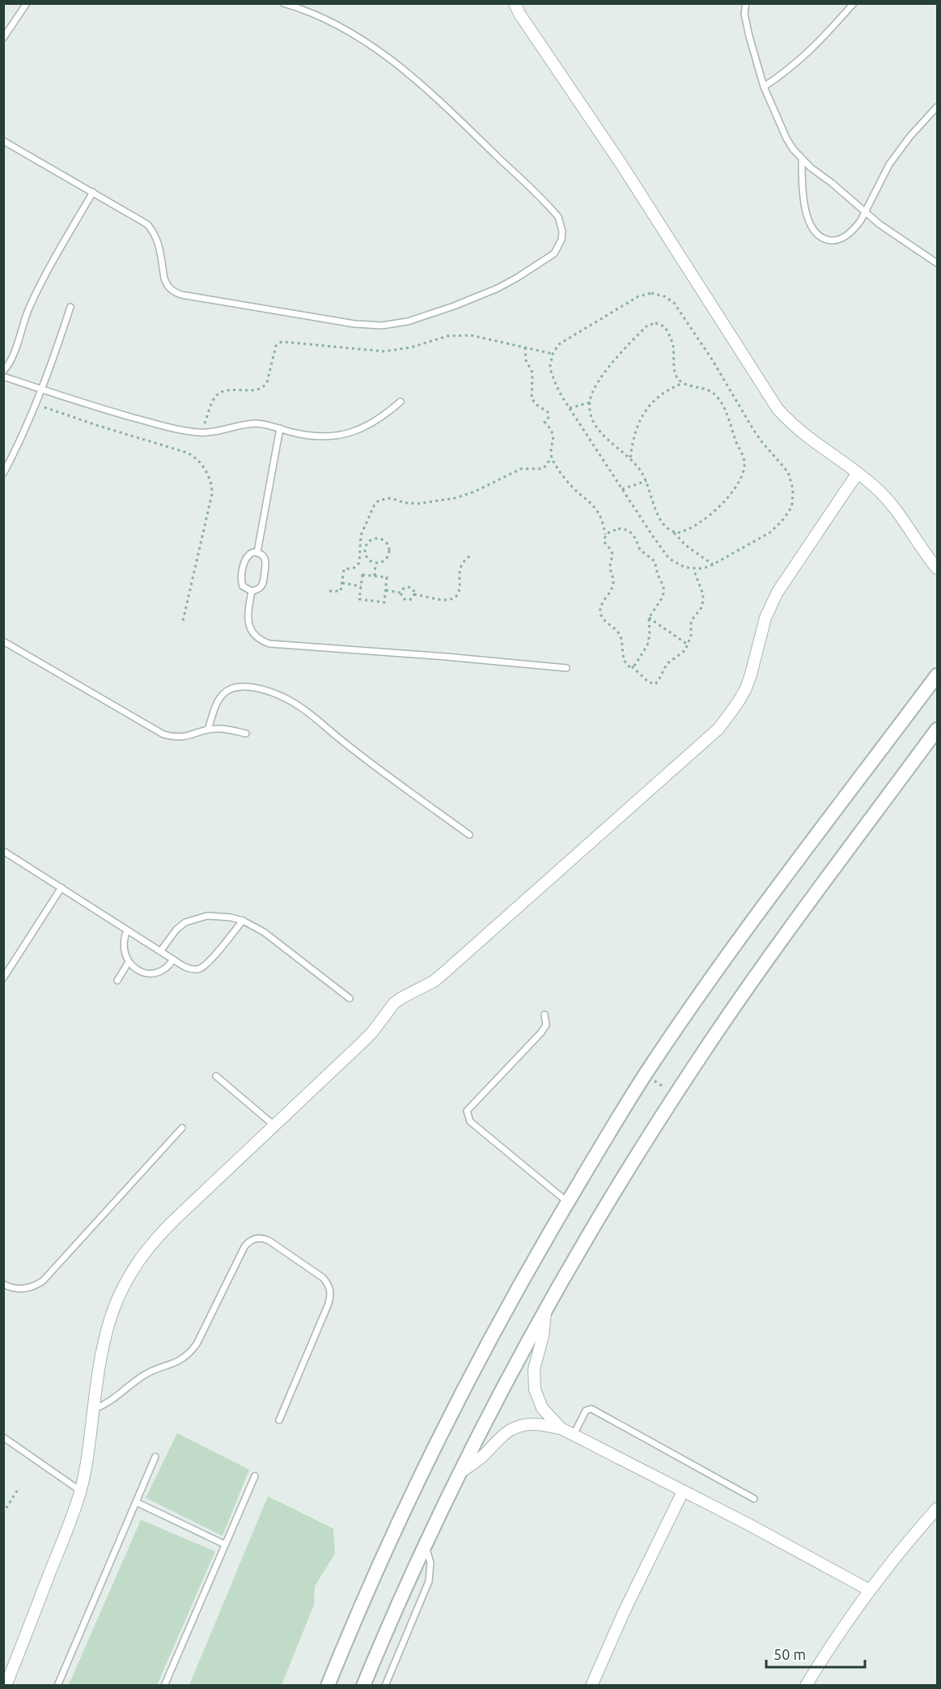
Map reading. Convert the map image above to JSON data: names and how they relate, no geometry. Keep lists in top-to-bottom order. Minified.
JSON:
{"scale_bar":"50 m"}
